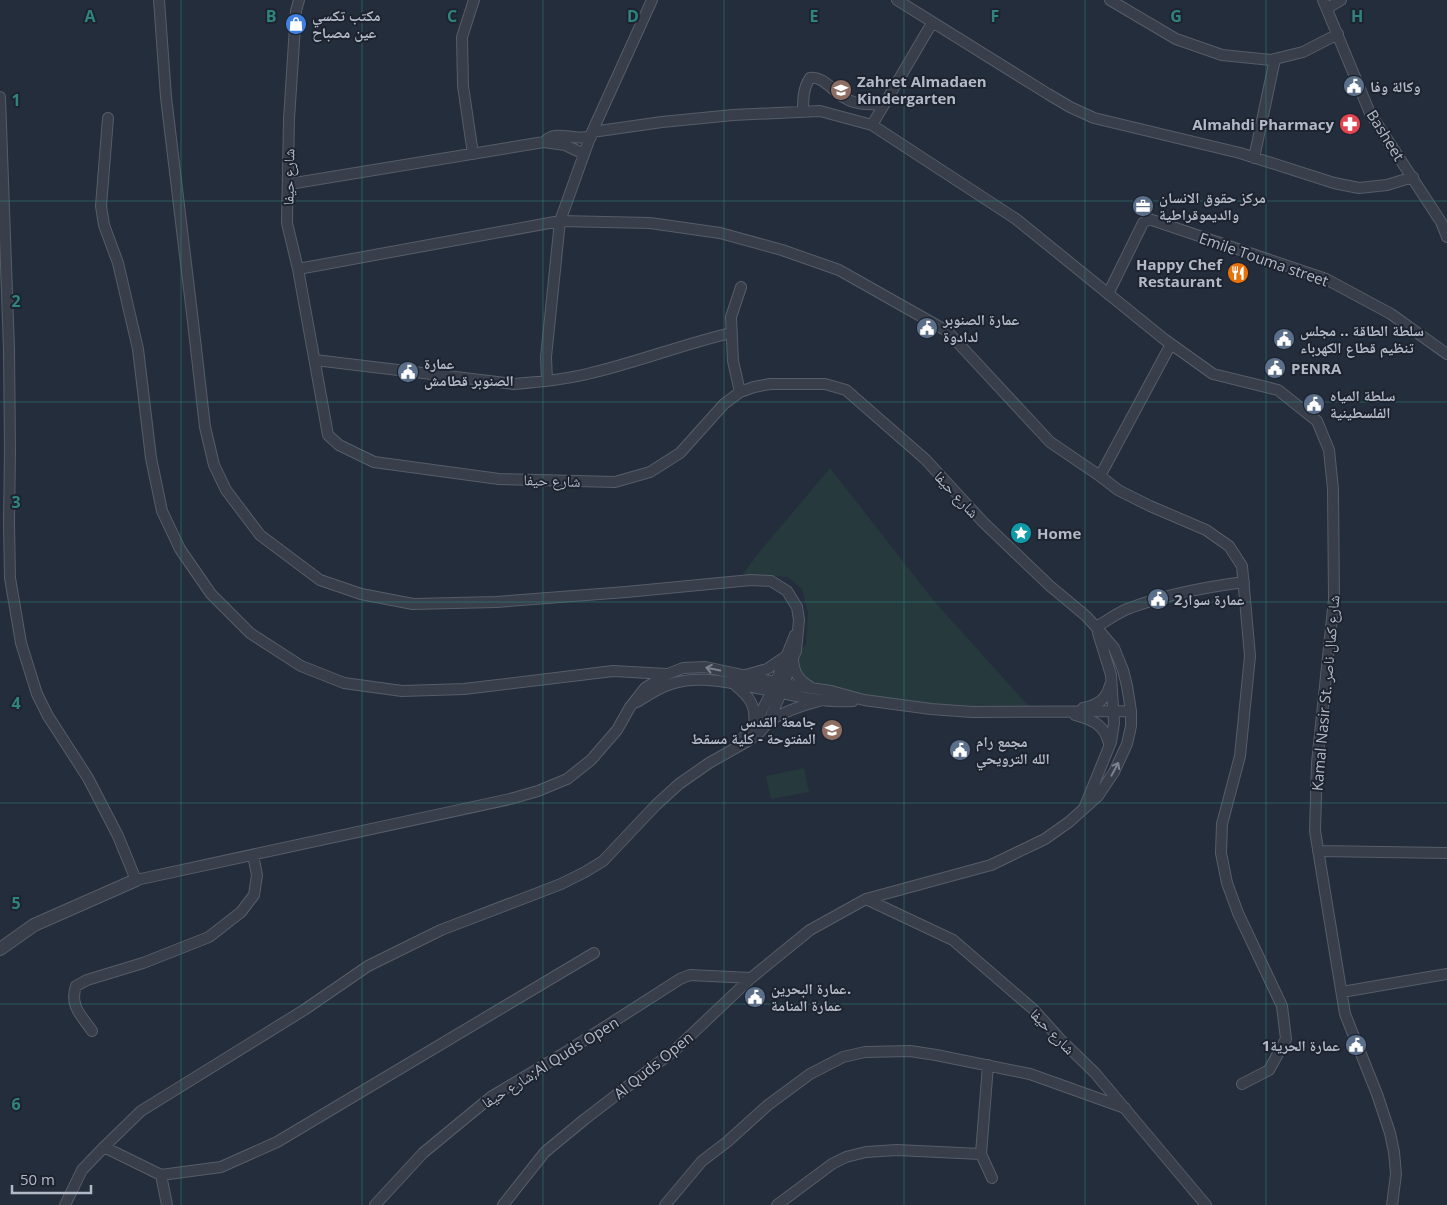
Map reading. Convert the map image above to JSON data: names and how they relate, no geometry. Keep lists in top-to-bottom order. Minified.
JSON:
{"streets":{"street":["Basheet","شارع حيفا","Emile Touma street","Kamal Nasir St. شارع كمال ناصر","شارع حيفا;Al Quds Open","Al Quds Open"]},"crossings":[["شارع حيفا","Kamal Nasir St. شارع كمال ناصر"],["شارع حيفا","Al Quds Open"],["Emile Touma street","Kamal Nasir St. شارع كمال ناصر"],["شارع حيفا;Al Quds Open","Al Quds Open"]],"places":{"shop":["مكتب تكسي عين مصباح"],"public building":["وكالة وفا","عمارة الصنوبر لدادوة","سلطة الطاقة .. مجلس تنظيم قطاع الكهرباء","PENRA","عمارة الصنوبر قطامش","سلطة المياه الفلسطينية","عمارة سوار2","مجمع رام الله الترويحي","عمارة البحرين. عمارة المنامة","عمارة الحرية1"],"school or university":["Zahret Almadaen Kindergarten","جامعة القدس المفتوحة - كلية مسقط"],"pharmacy":["Almahdi Pharmacy"],"office":["مركز حقوق الانسان والديموقراطية"],"restaurant":["Happy Chef Restaurant"],"place":["Home"]},"scale_bar":"50 m","grid":{"columns":["A","B","C","D","E","F","G","H"],"rows":["1","2","3","4","5","6"]}}
